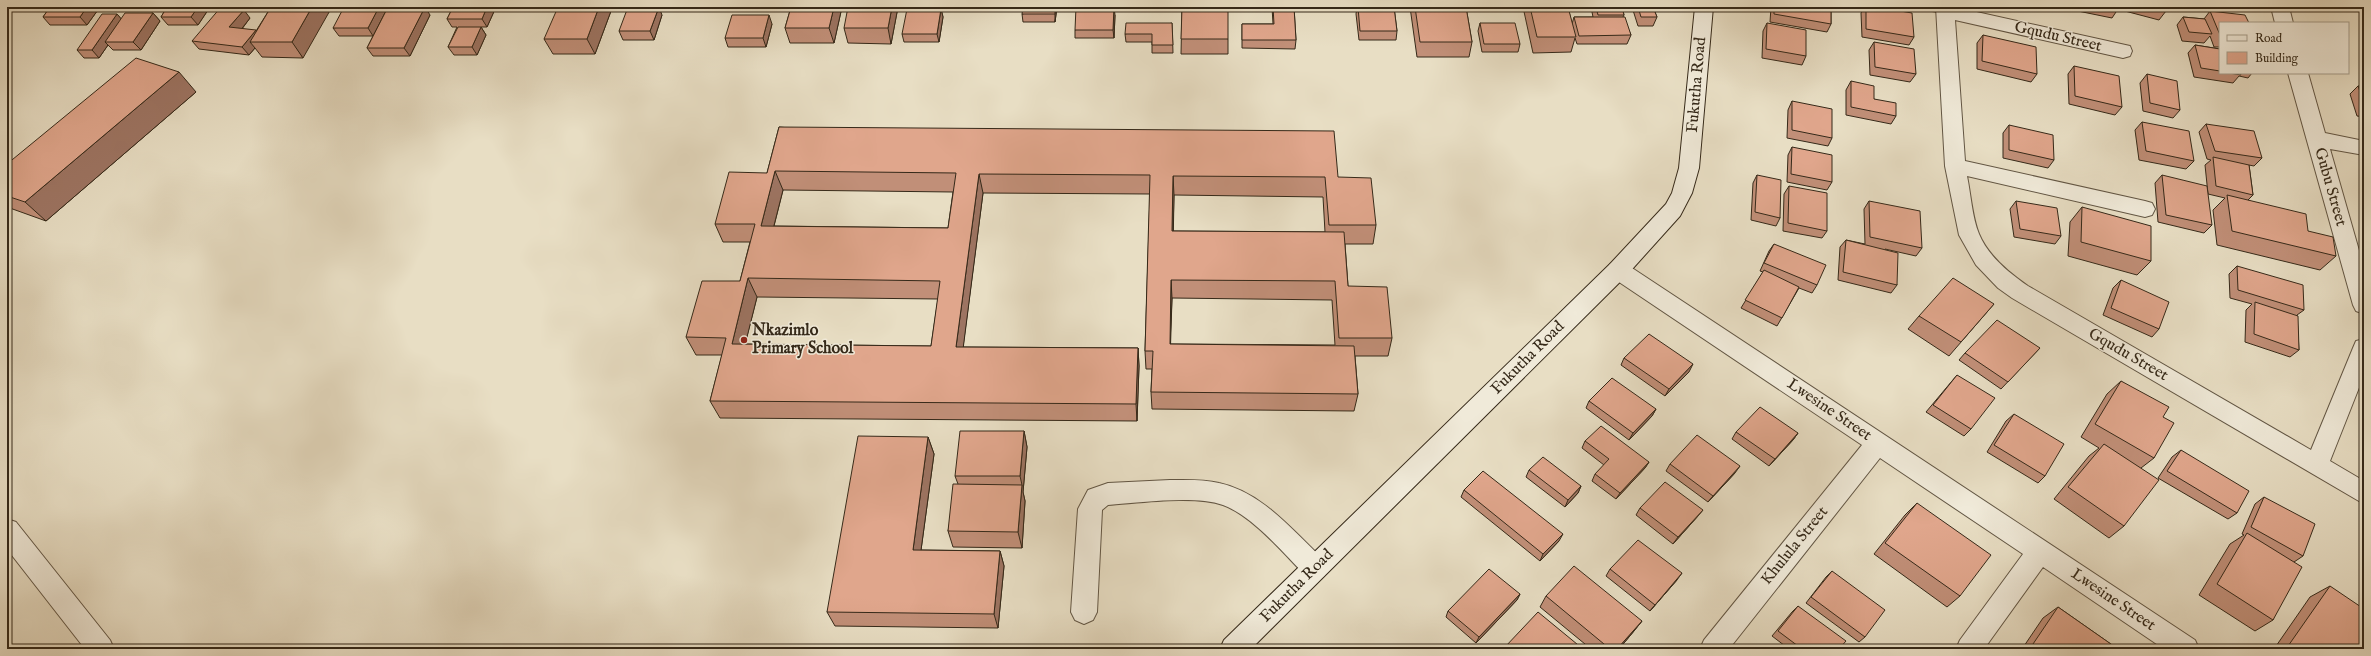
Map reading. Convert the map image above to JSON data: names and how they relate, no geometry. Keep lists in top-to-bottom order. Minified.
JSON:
{"streets":{"street":["Gqudu Street","Fukutha Road","Gubu Street","Lwesine Street","Khulula Street"]},"crossings":[["Fukutha Road","Lwesine Street"],["Lwesine Street","Khulula Street"]],"places":["Nkazimlo Primary School"],"legend":["Road","Building"]}
